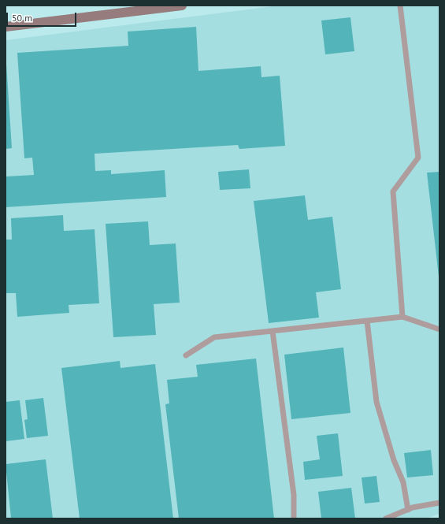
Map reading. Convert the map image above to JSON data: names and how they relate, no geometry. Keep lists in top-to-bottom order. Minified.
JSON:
{"scale_bar":"50 m"}
